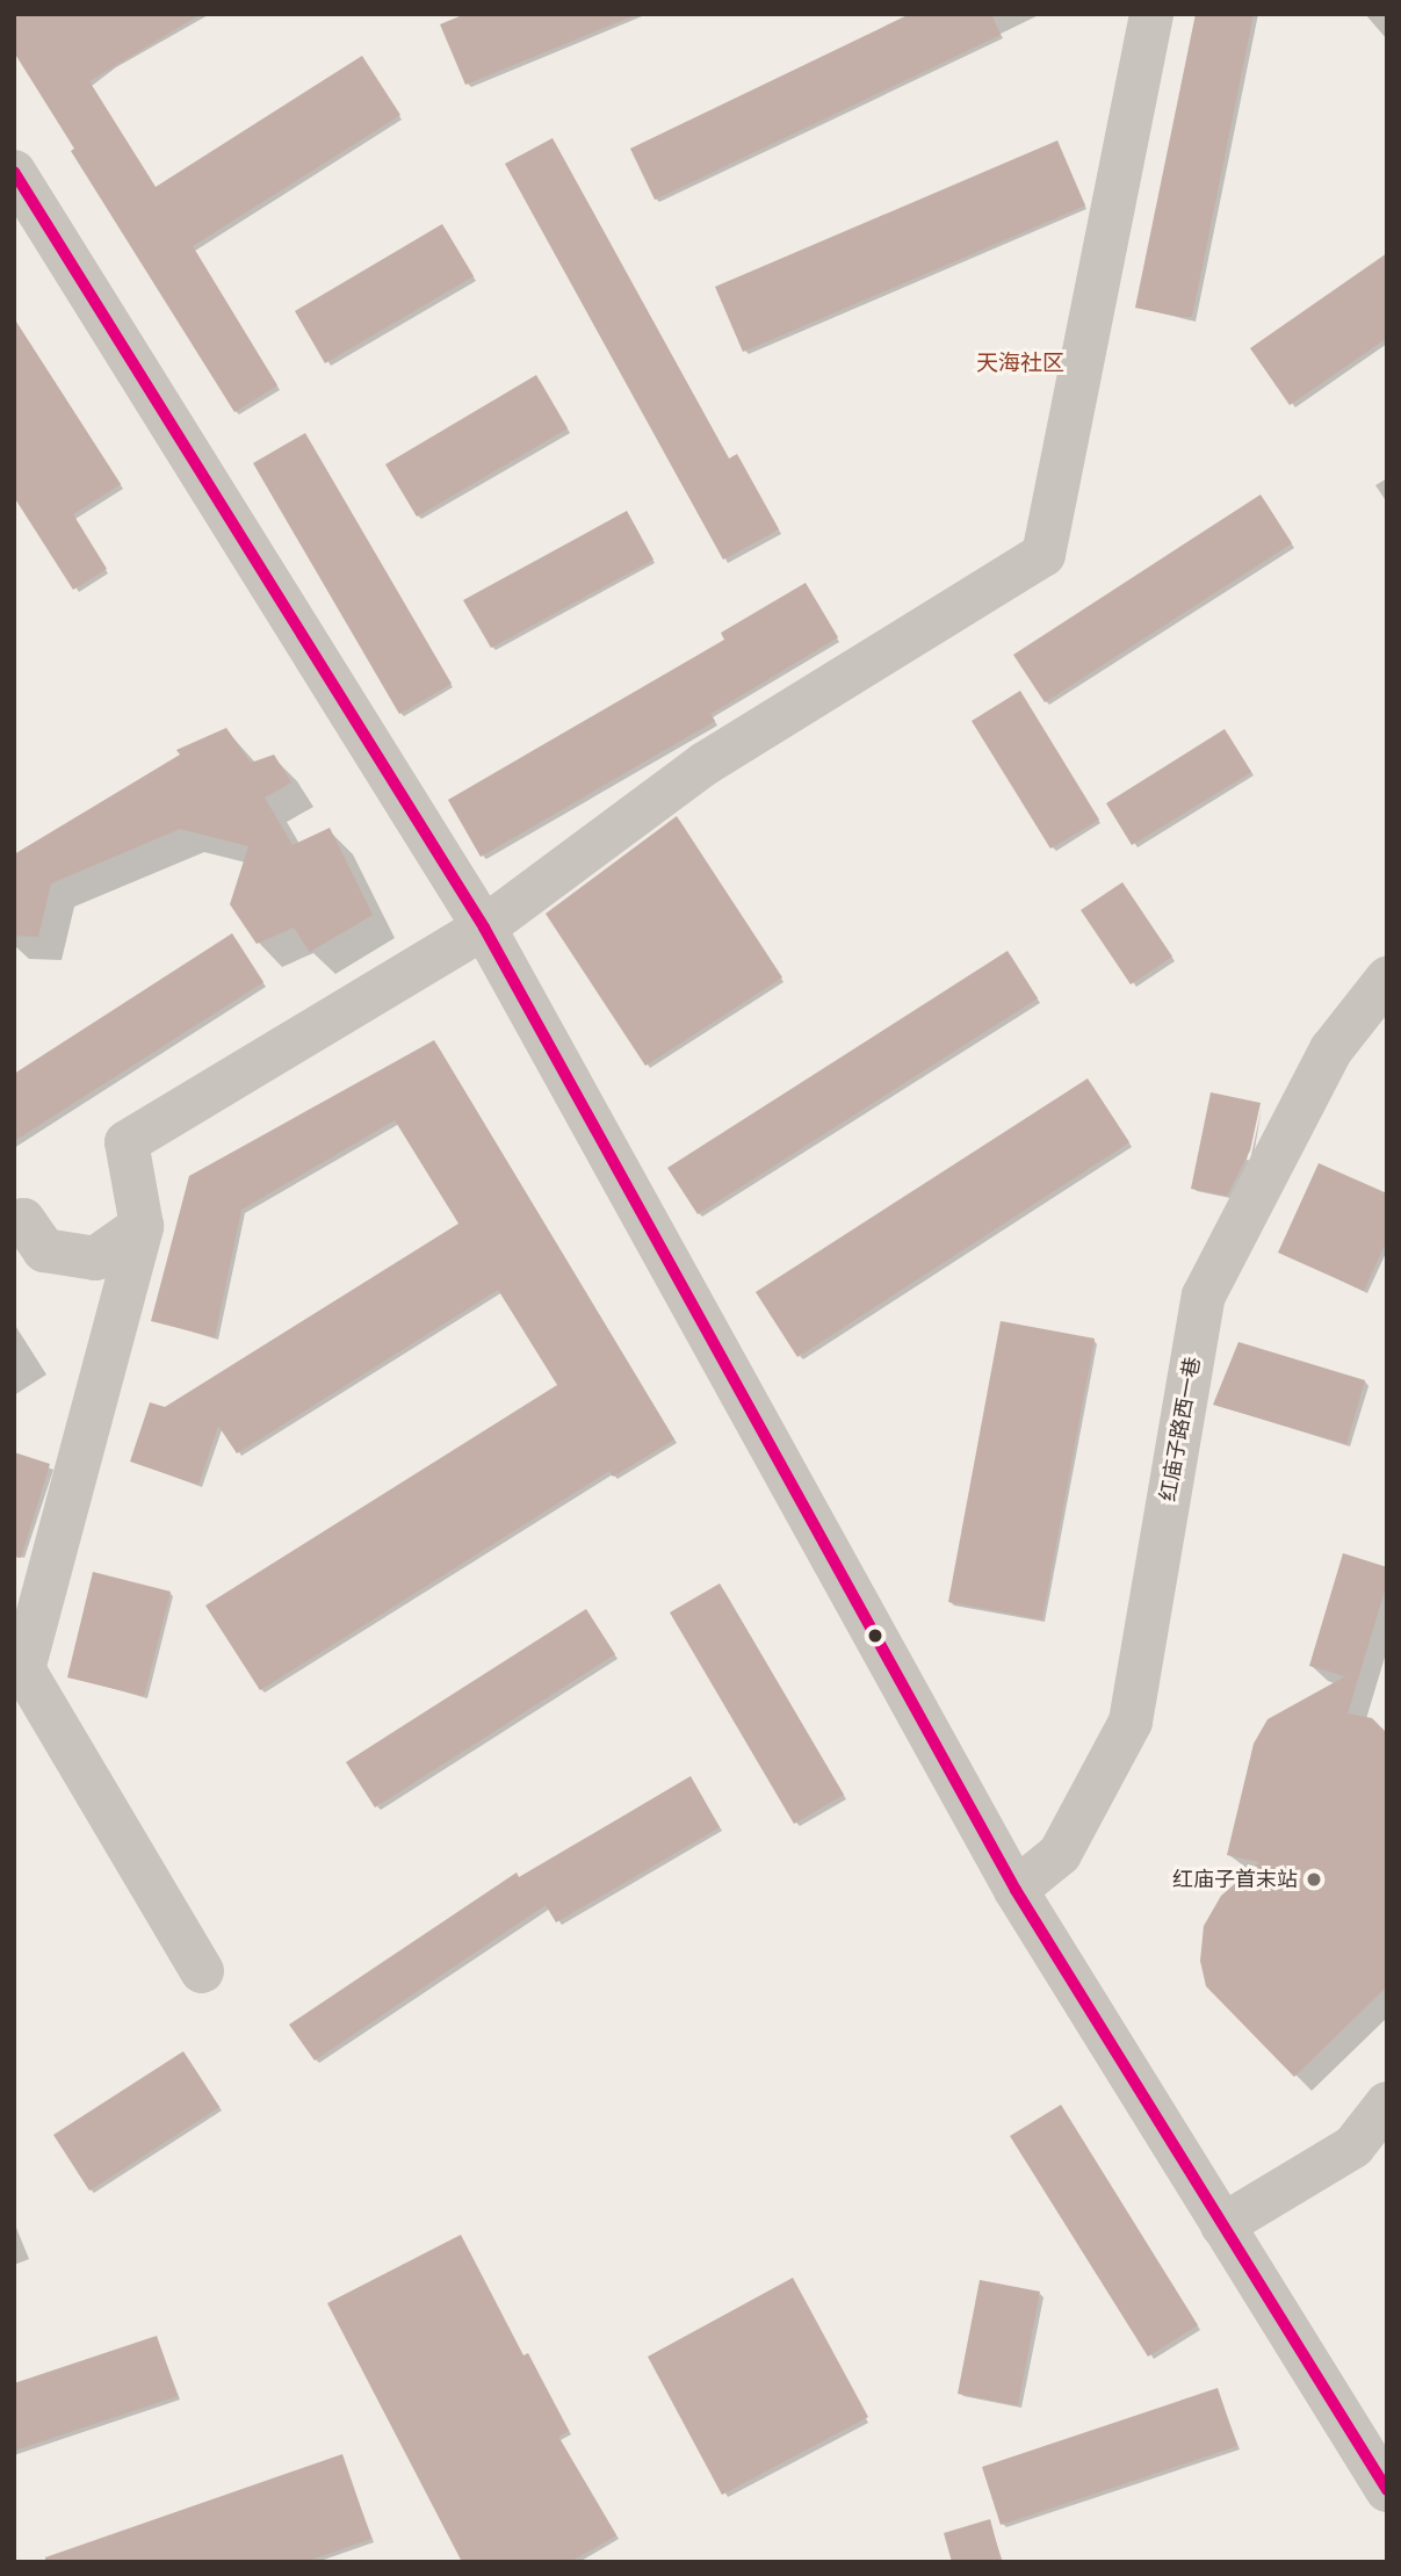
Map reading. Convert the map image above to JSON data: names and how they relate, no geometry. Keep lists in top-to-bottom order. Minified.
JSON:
{"streets":{"street":["红庙子路西一巷"]},"districts":["天海社区"],"places":["红庙子首末站"]}
